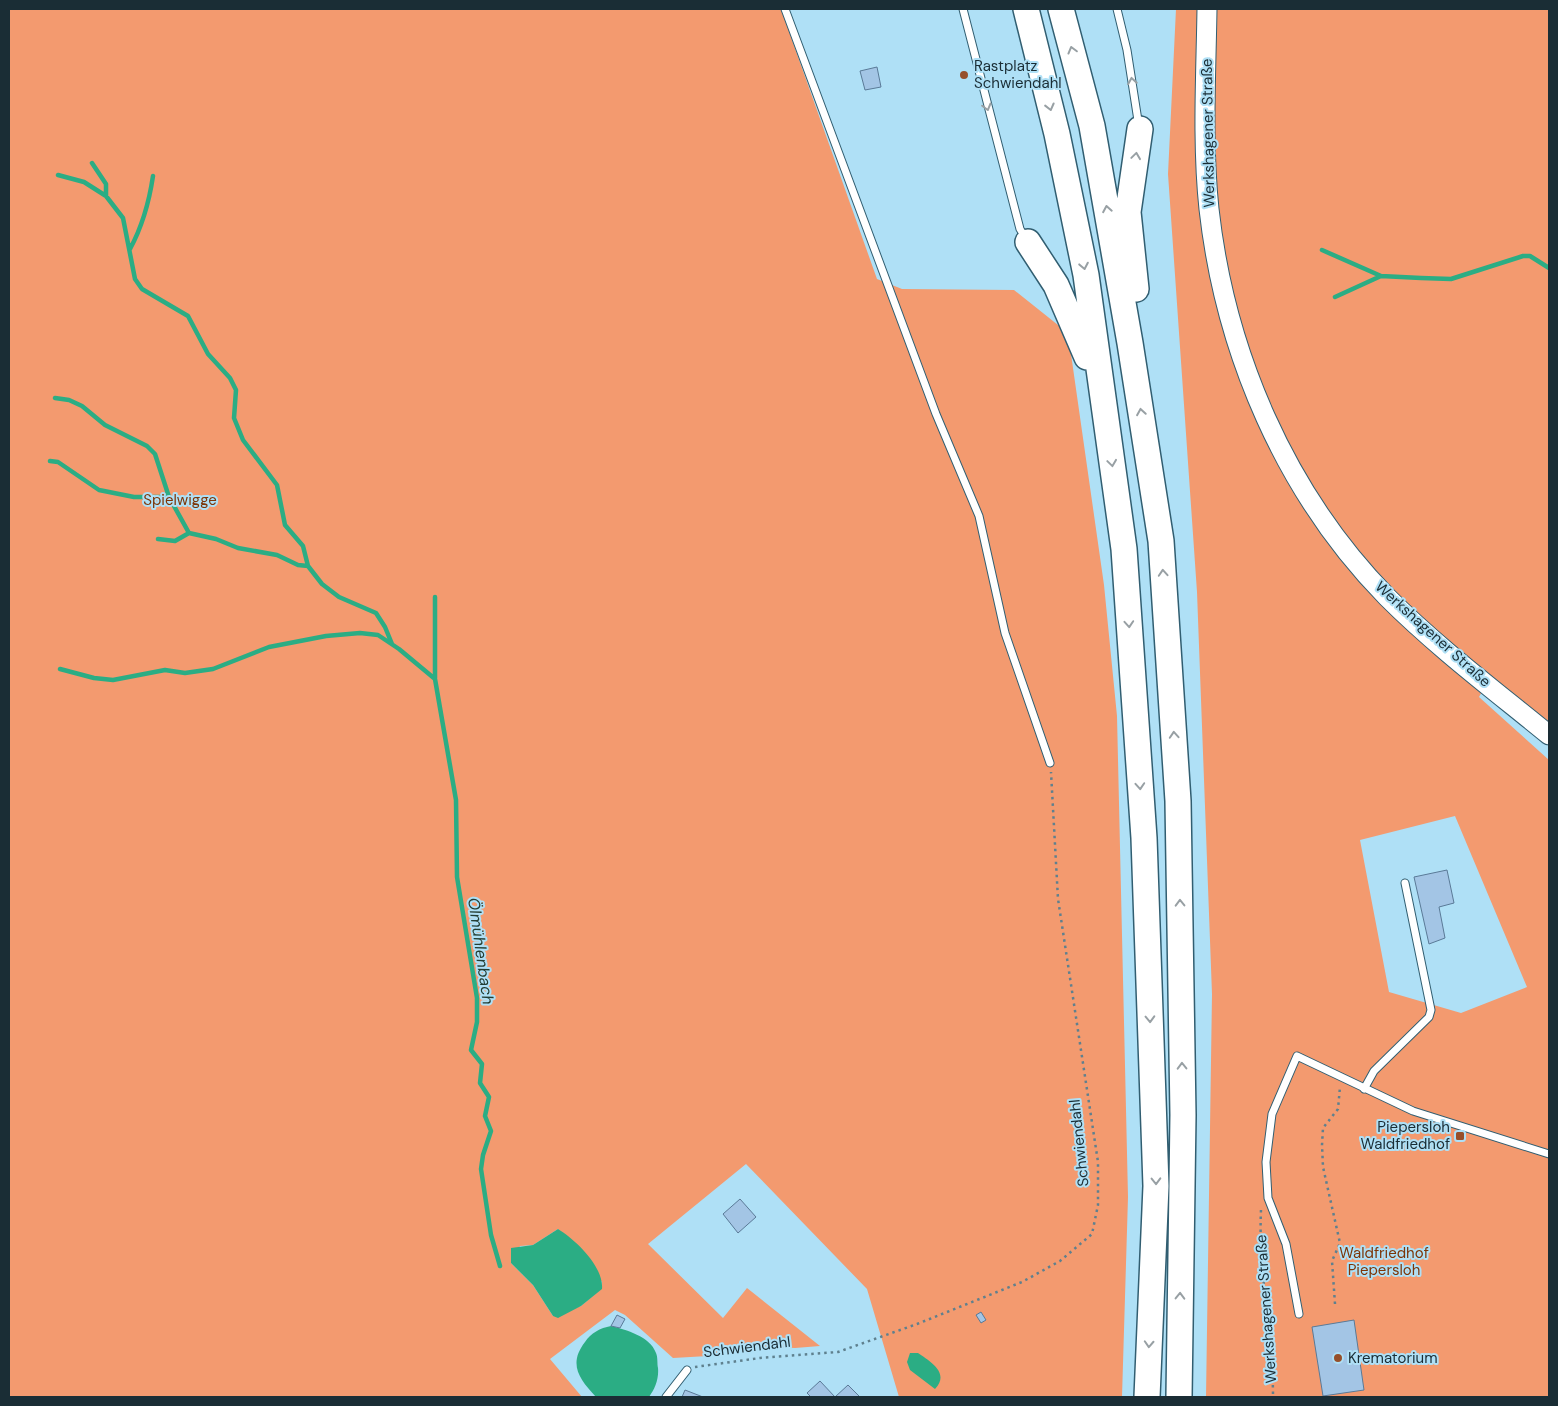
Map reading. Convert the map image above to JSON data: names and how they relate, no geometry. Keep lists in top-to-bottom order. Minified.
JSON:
{"streets":{"main road":["Werkshagener Straße"],"lane":["Schwiendahl"]},"water":["Ölmühlenbach"],"parks":["Spielwigge","Waldfriedhof Piepersloh"],"places":{"other":["Rastplatz Schwiendahl","Krematorium"],"transit":["Piepersloh Waldfriedhof"]}}
